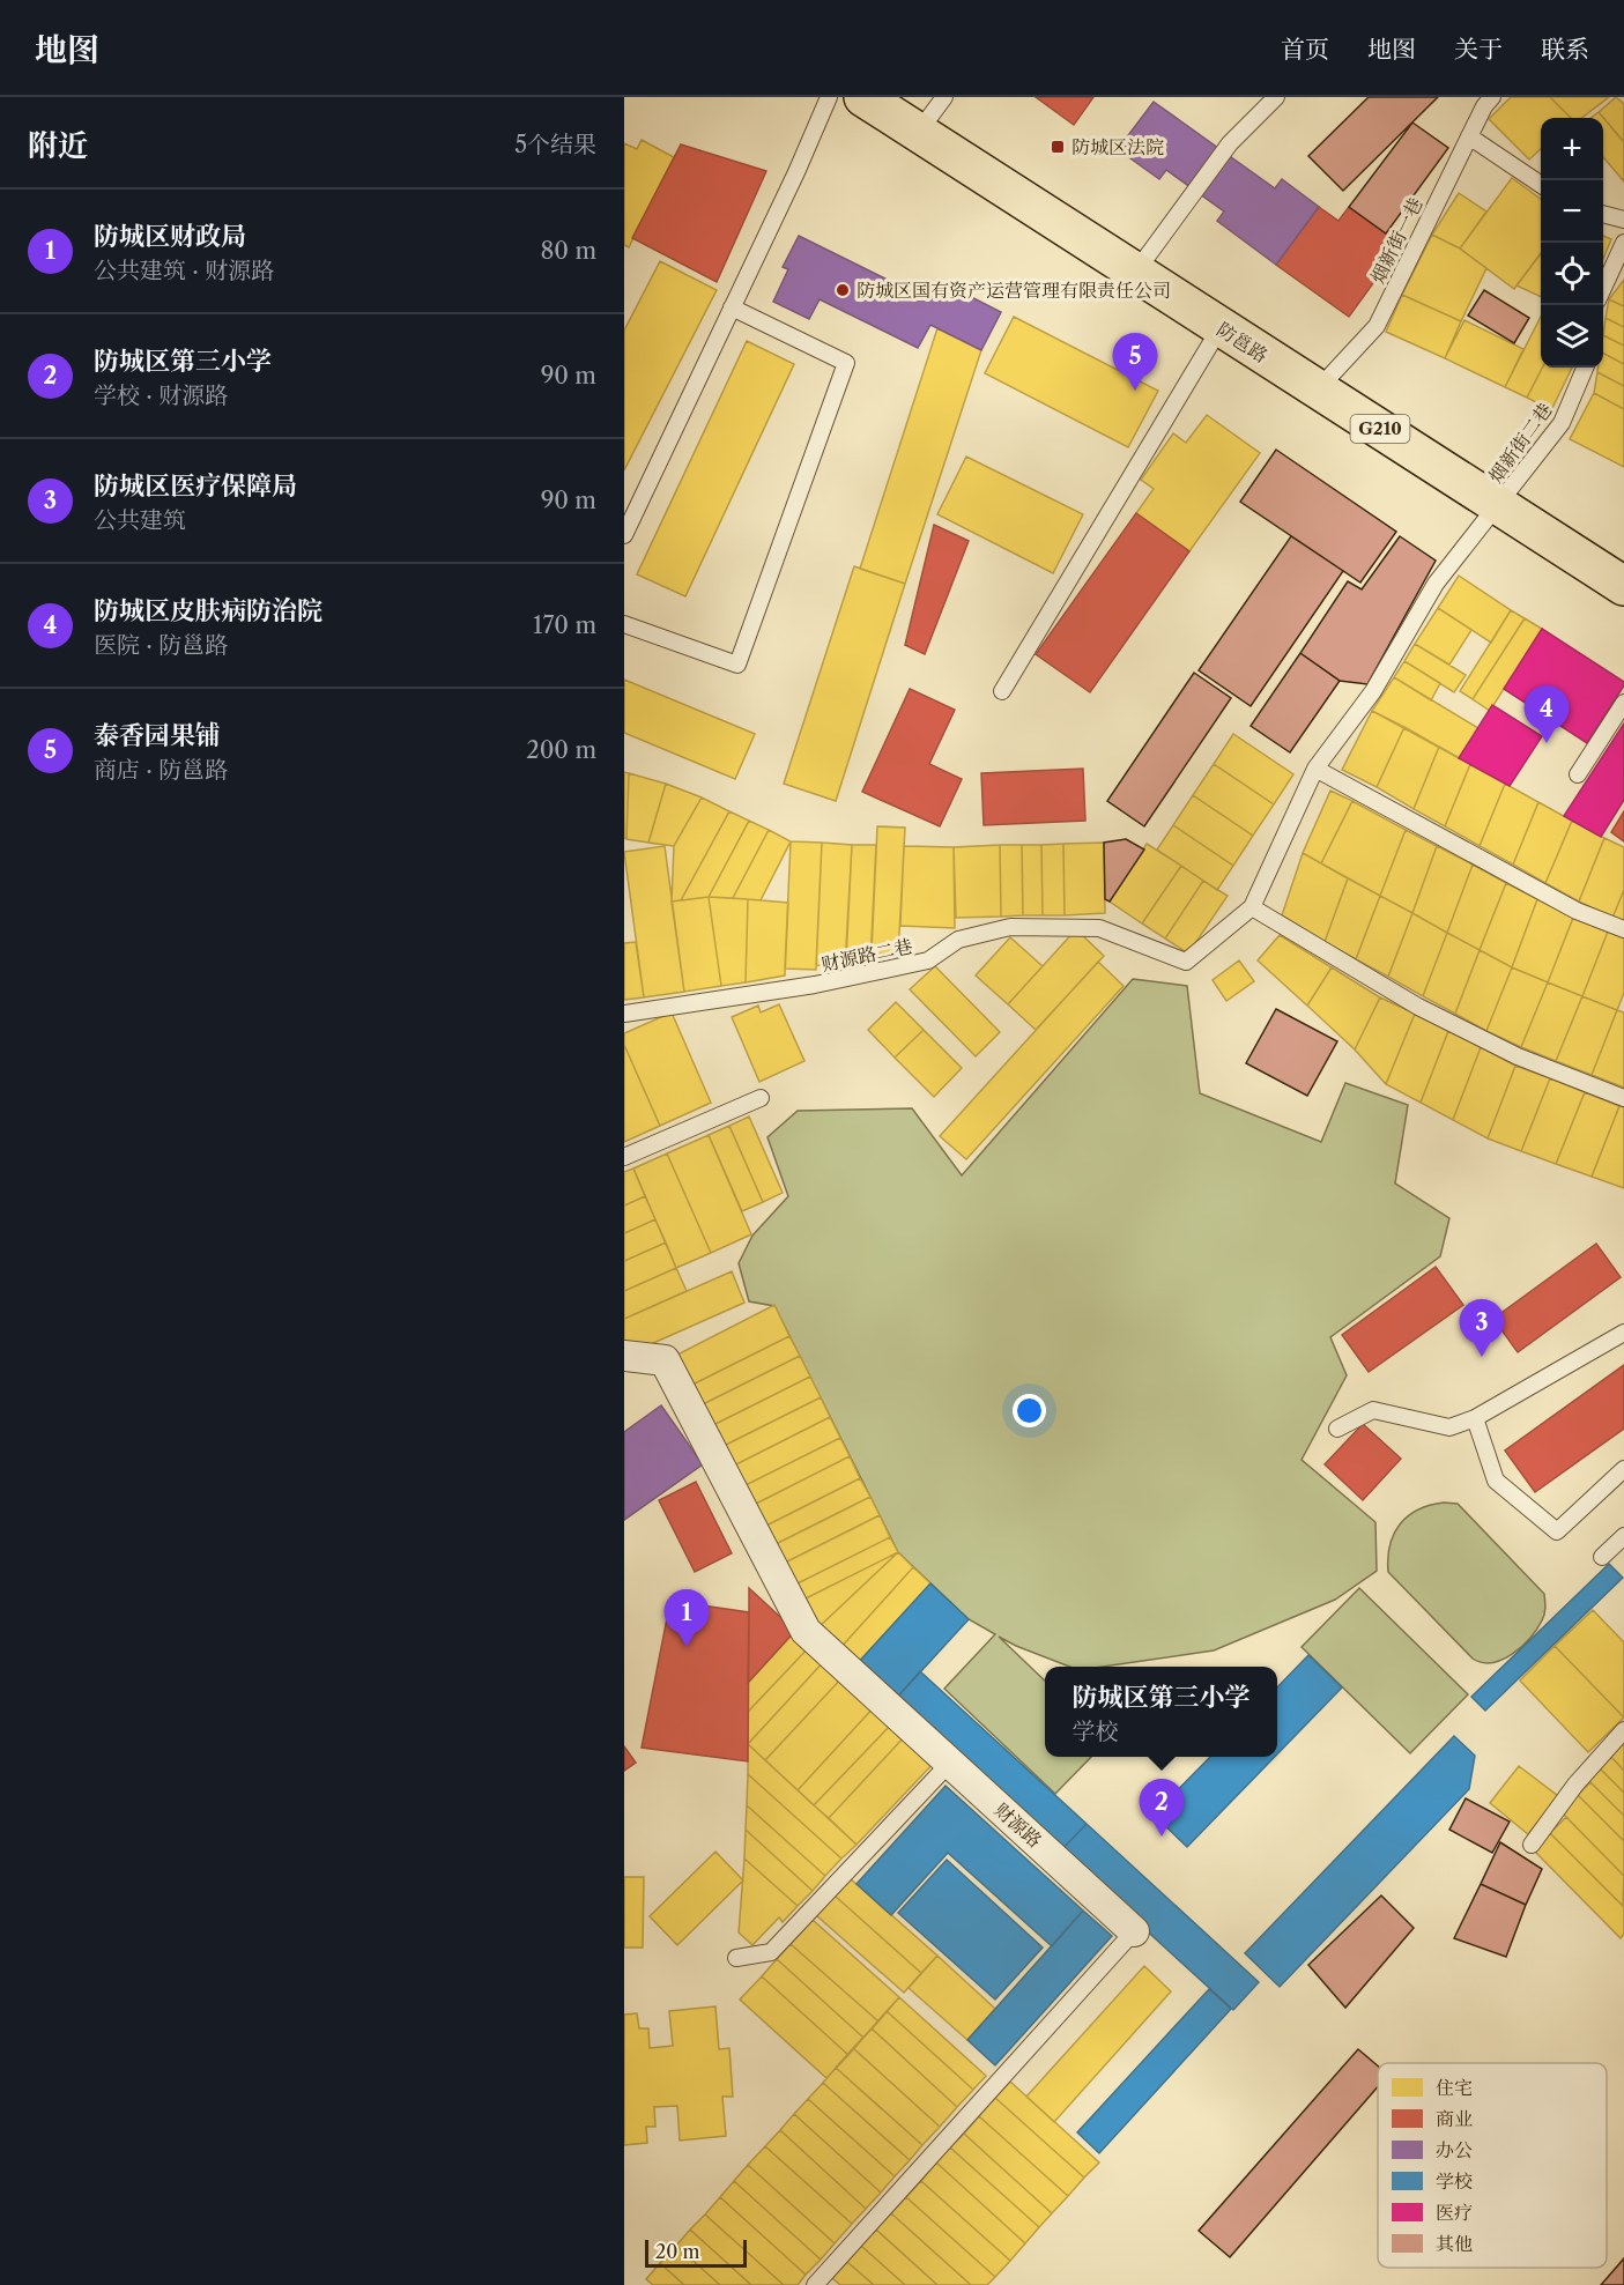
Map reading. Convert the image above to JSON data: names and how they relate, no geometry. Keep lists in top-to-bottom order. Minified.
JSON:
{"streets":{"highway":["防邕路","G210"],"street":["财源路"],"lane":["烟新街一巷","烟新街二巷","财源路二巷"]},"crossings":[["烟新街一巷","防邕路"],["防邕路","烟新街二巷"],["烟新街二巷","财源路二巷"]],"places":{"transit":["防城区法院"],"other":["防城区国有资产运营管理有限责任公司"]},"legend":["住宅","商业","办公","学校","医疗","其他"],"scale_bar":"20 m","page":{"header":"地图","nav":["首页","地图","关于","联系"],"heading":["附近","5个结果"],"map_buttons":["+","−"],"list":[{"mark":"1","name":"防城区财政局","note":"公共建筑 · 财源路","value":"80 m"},{"mark":"2","name":"防城区第三小学","note":"学校 · 财源路","value":"90 m"},{"mark":"3","name":"防城区医疗保障局","note":"公共建筑","value":"90 m"},{"mark":"4","name":"防城区皮肤病防治院","note":"医院 · 防邕路","value":"170 m"},{"mark":"5","name":"泰香园果铺","note":"商店 · 防邕路","value":"200 m"}],"pins":["5","4","3","1","2"],"popup":["防城区第三小学","学校"],"scale":"20 m"}}
